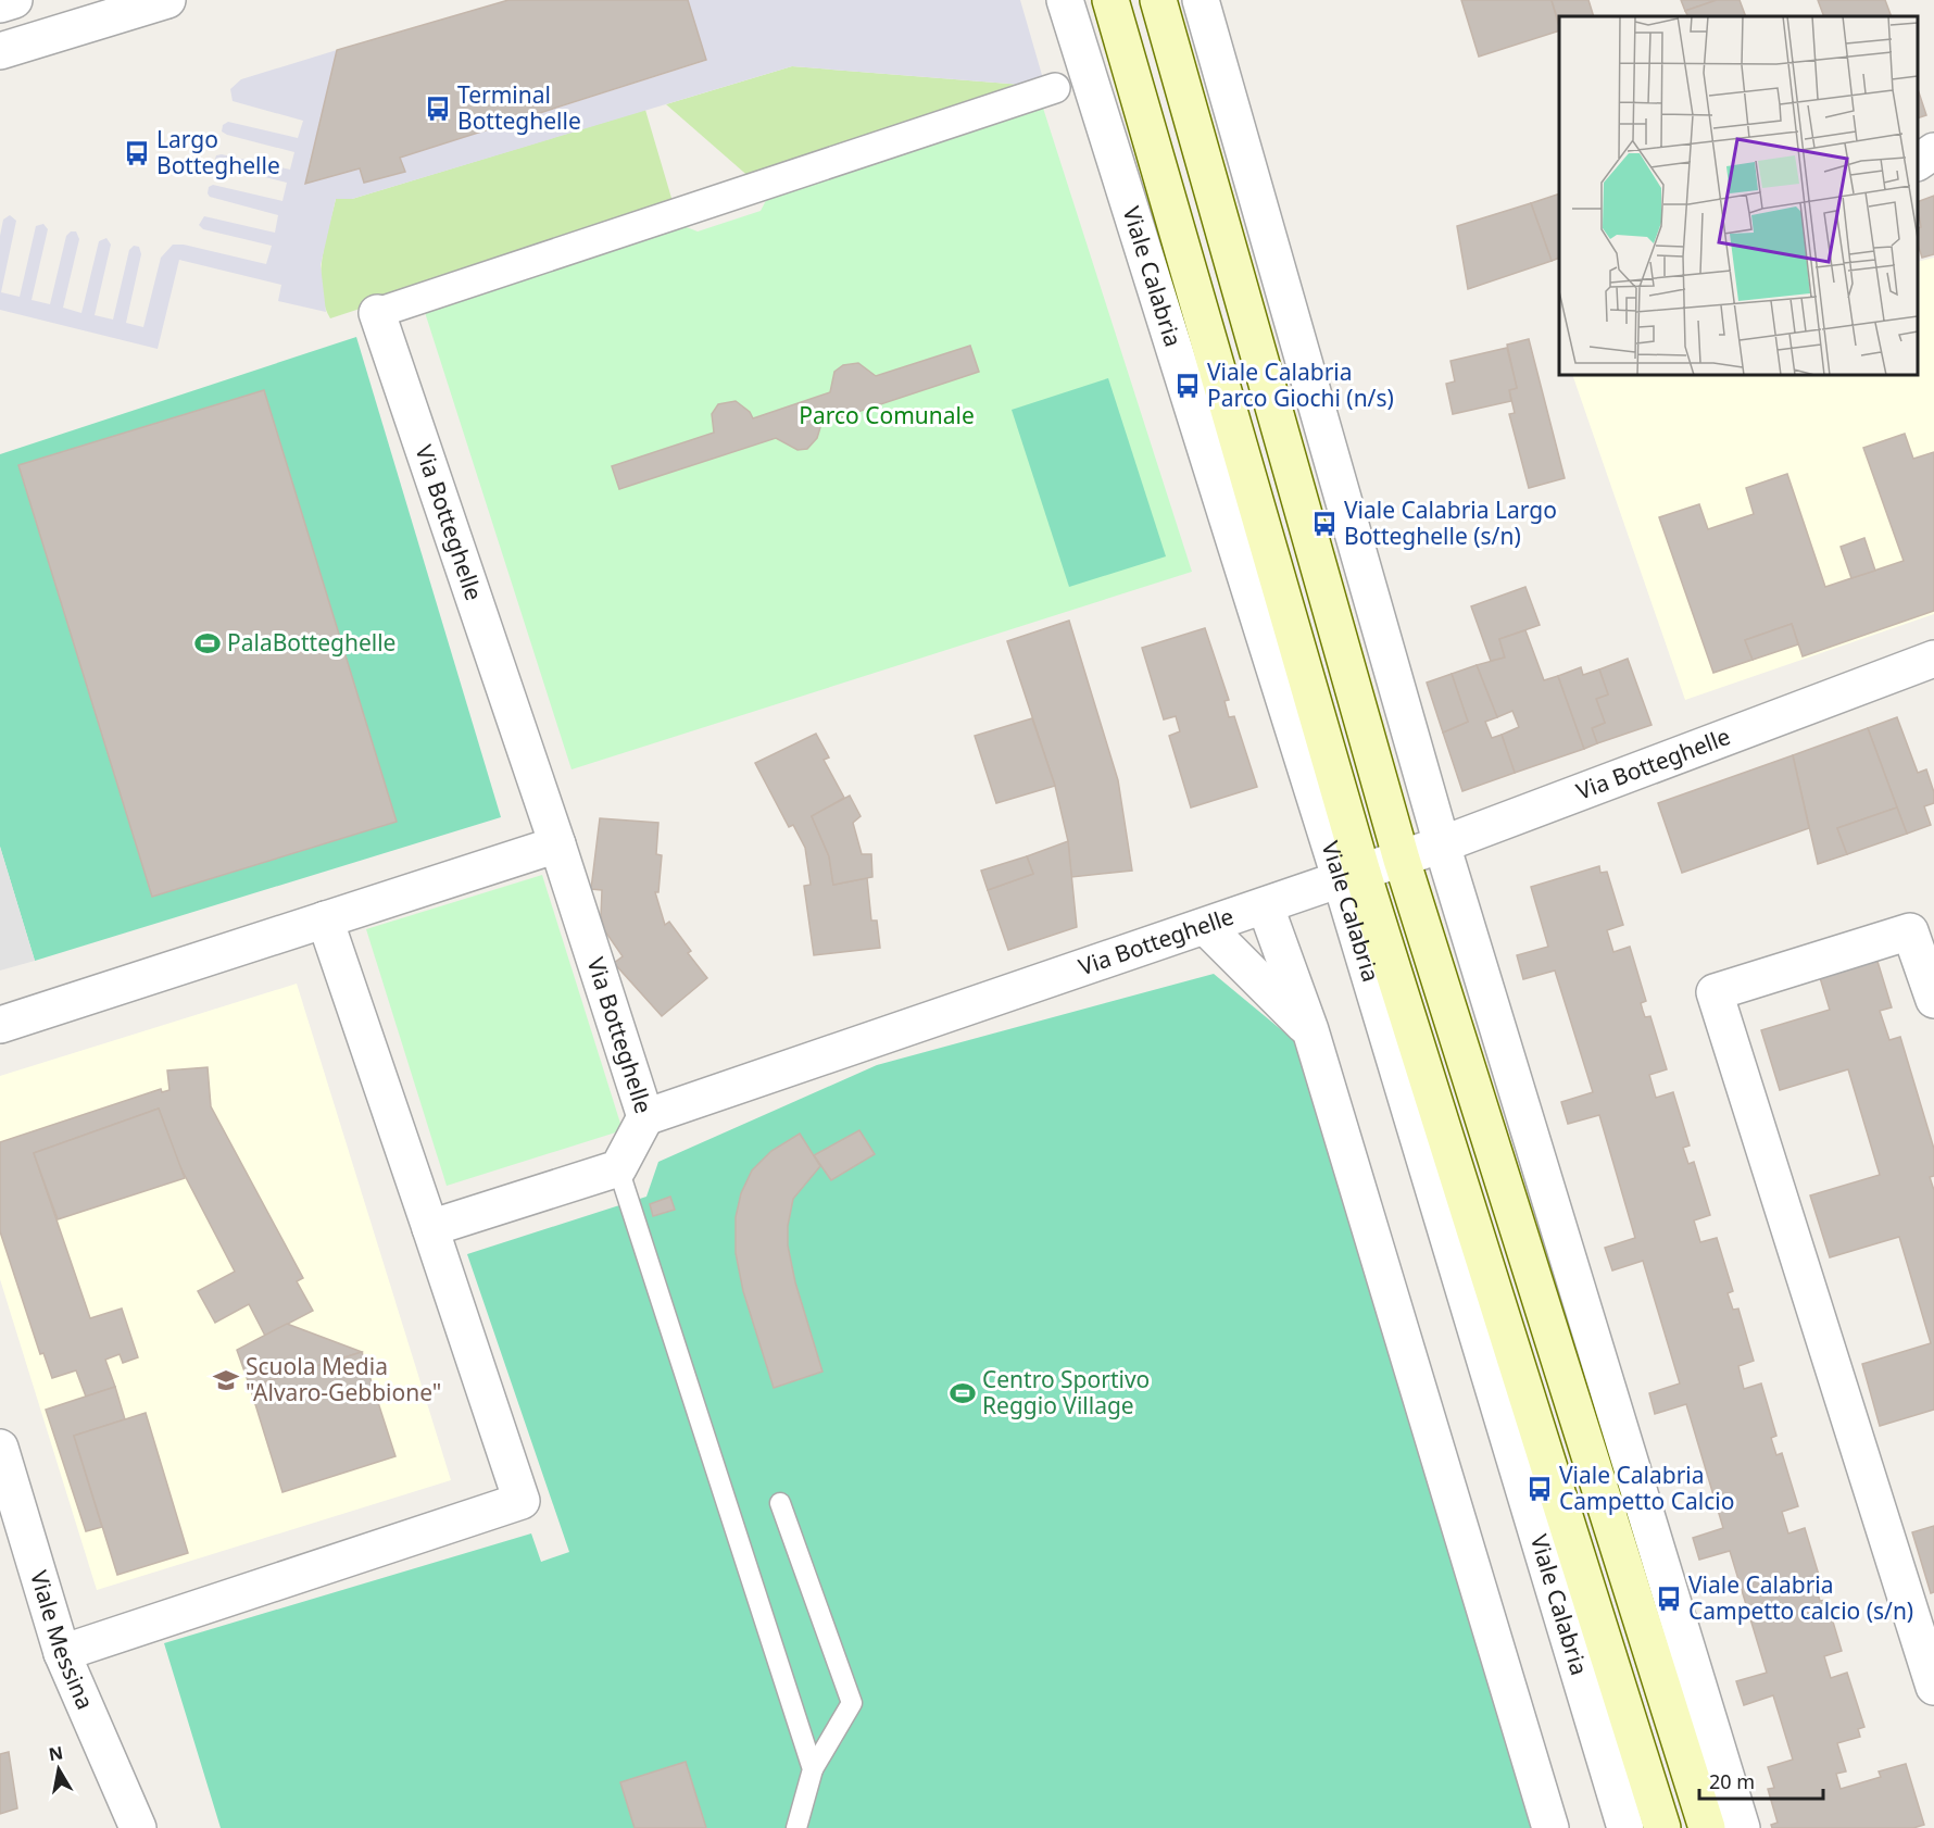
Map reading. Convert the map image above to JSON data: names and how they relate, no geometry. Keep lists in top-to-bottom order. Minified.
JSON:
{"streets":{"main road":["Viale Calabria"],"street":["Via Botteghelle","Viale Messina"]},"crossings":[["Viale Calabria","Via Botteghelle"]],"parks":["Parco Comunale"],"places":{"bus stop":["Terminal Botteghelle","Largo Botteghelle","Viale Calabria Parco Giochi (n/s)","Viale Calabria Largo Botteghelle (s/n)","Viale Calabria Campetto Calcio","Viale Calabria Campetto calcio (s/n)"],"sports":["PalaBotteghelle","Centro Sportivo Reggio Village"],"school or university":["Scuola Media \"Alvaro-Gebbione\""]},"scale_bar":"20 m","north":"top"}
